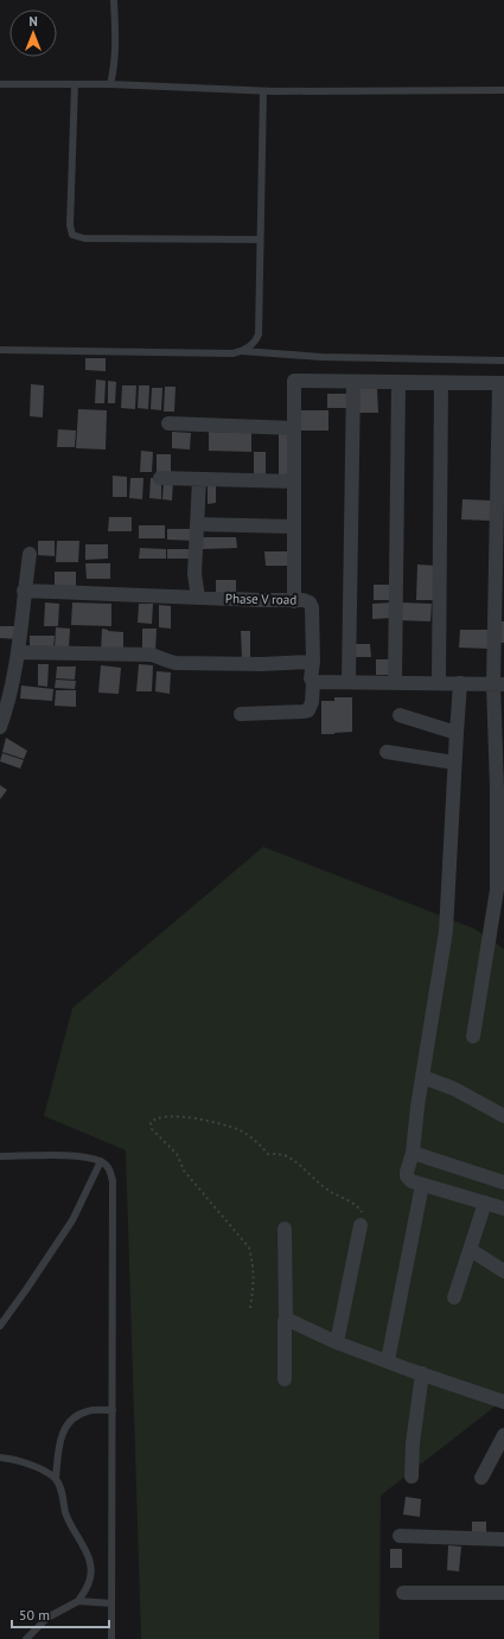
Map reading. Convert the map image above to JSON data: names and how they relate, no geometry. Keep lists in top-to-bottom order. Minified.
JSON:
{"streets":{"street":["Phase V road"]},"scale_bar":"50 m","north":"top"}
